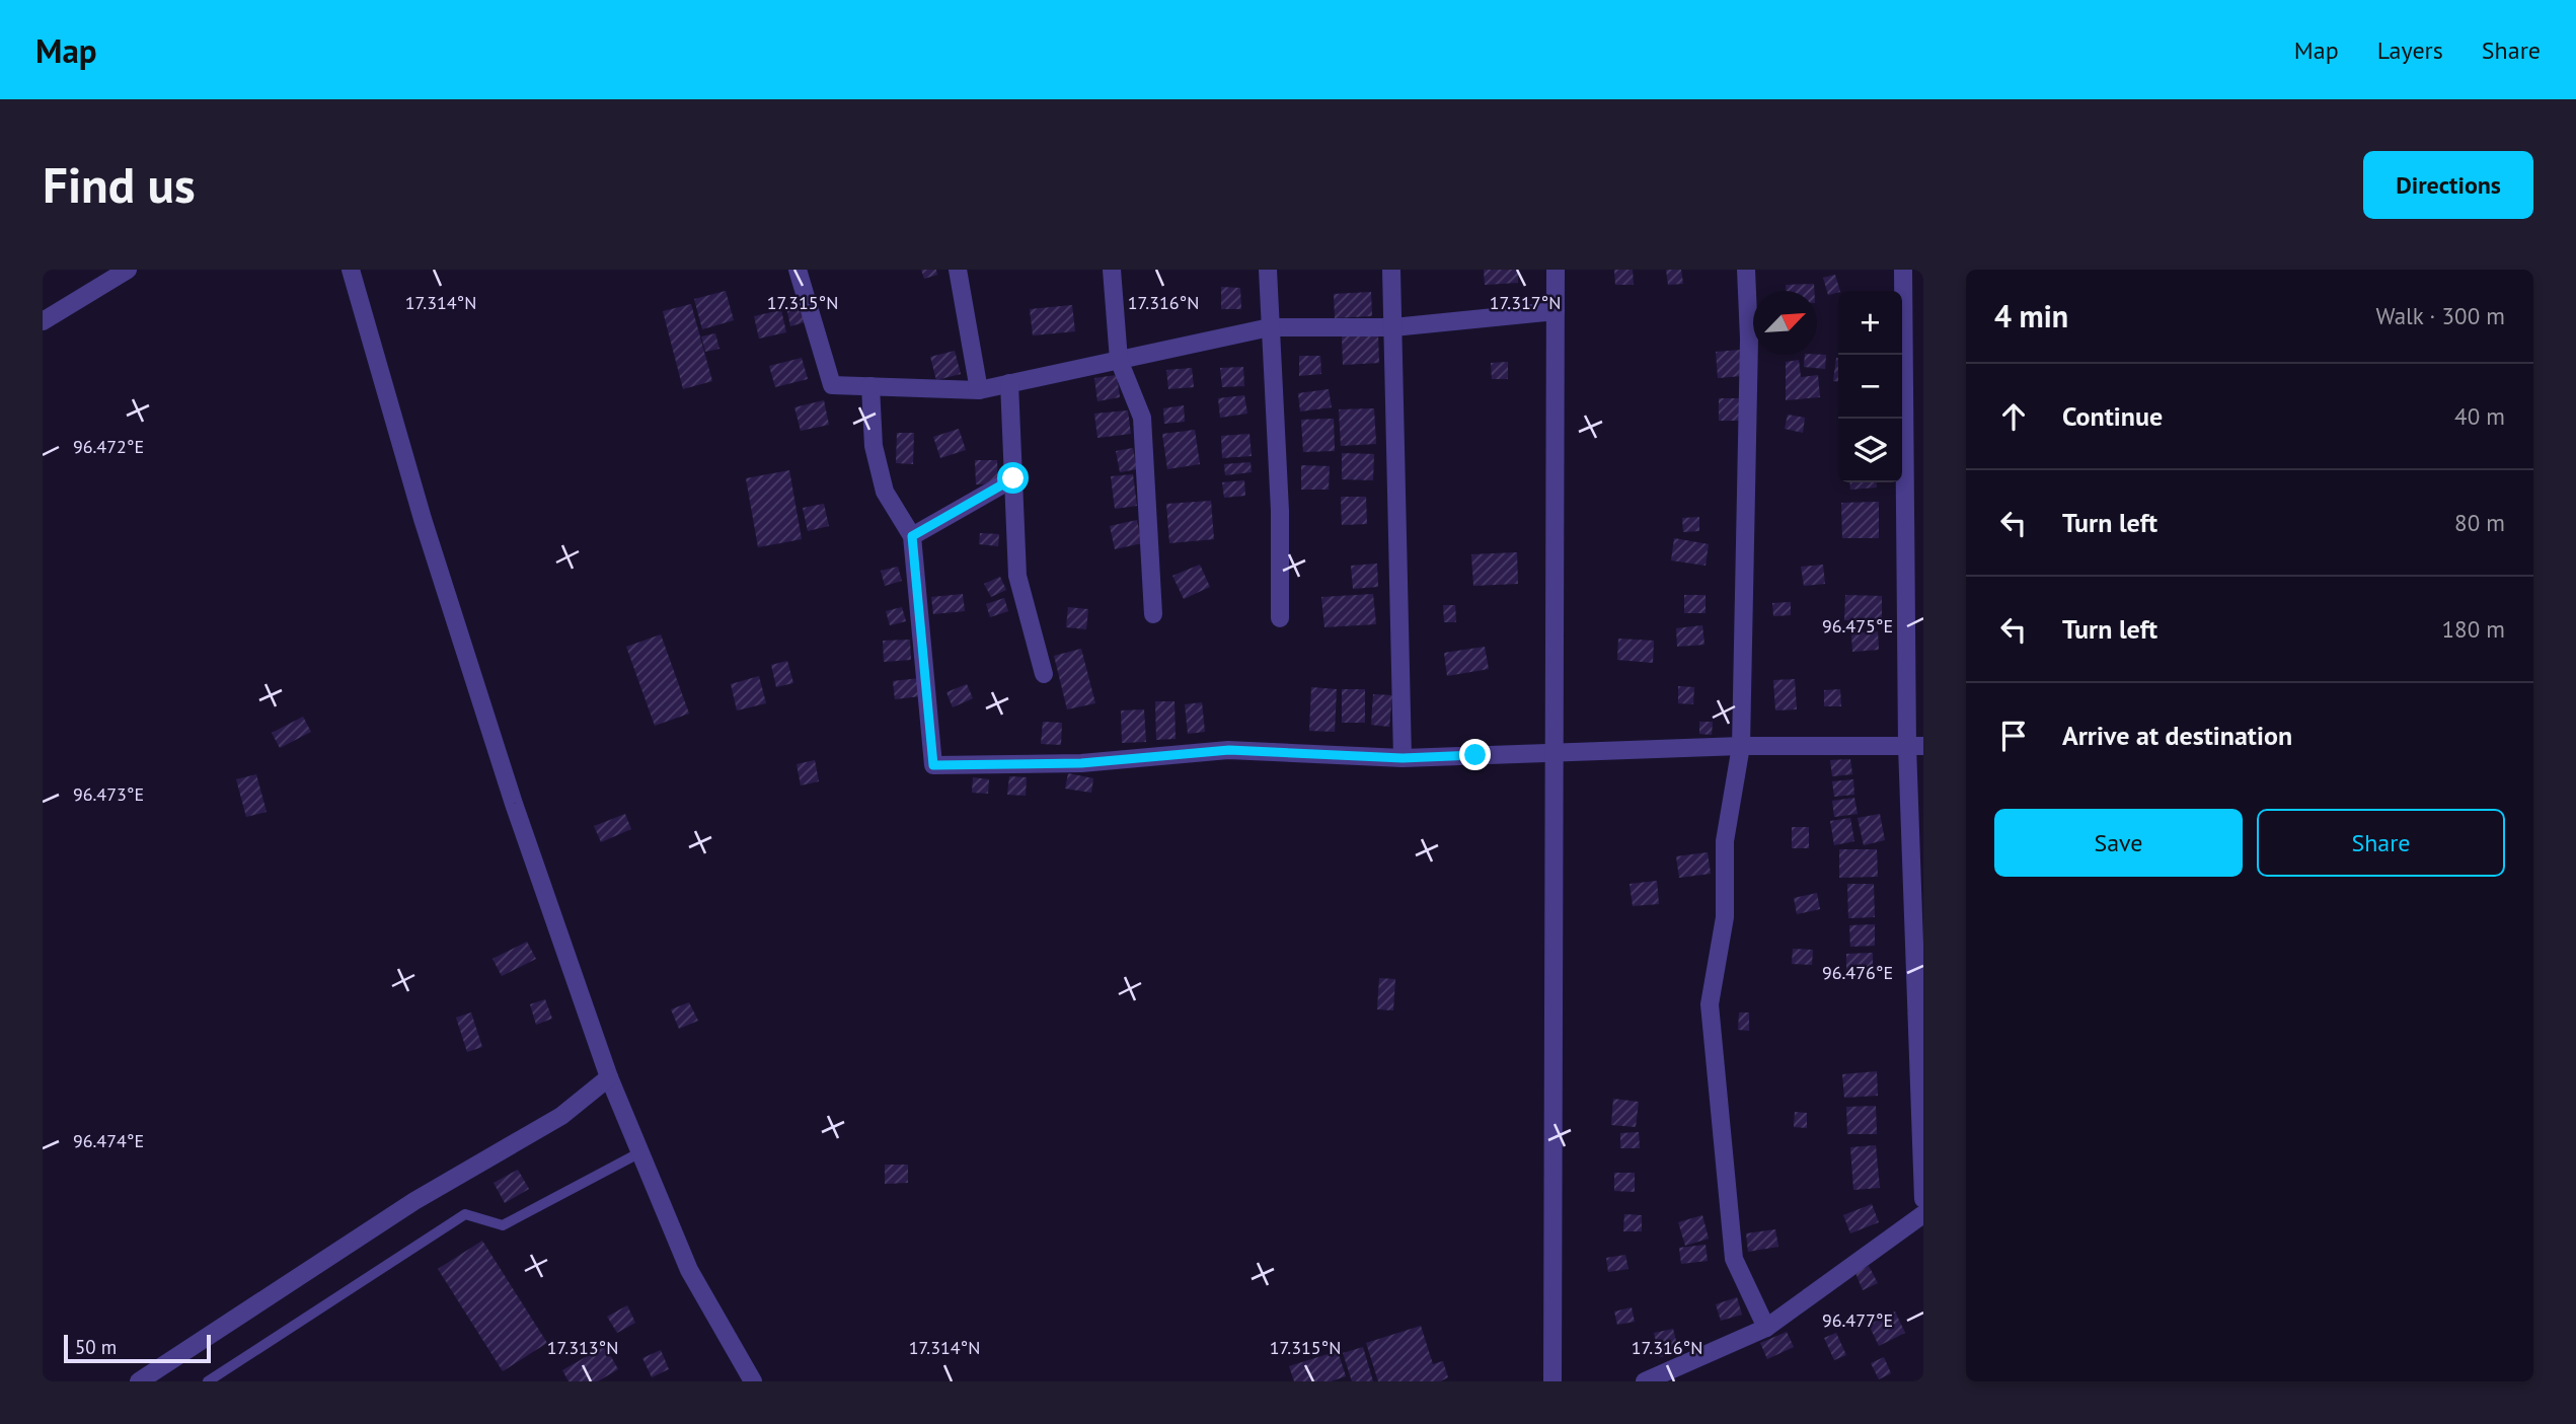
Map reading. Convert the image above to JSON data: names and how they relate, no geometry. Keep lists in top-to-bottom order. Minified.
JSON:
{"scale_bar":"50 m","north":"top right","page":{"header":"Map","nav":["Map","Layers","Share"],"buttons":["Directions",["Save","Share"]],"title":"Find us","heading":["4 min","Walk · 300 m"],"map_buttons":["+","−"],"list":[["Continue","40 m"],["Turn left","80 m"],["Turn left","180 m"],"Arrive at destination"],"scale":"50 m"},"coordinates":["17.314°N","17.315°N","17.316°N","17.317°N","96.472°E","96.475°E","96.473°E","96.476°E","96.474°E","96.477°E","17.313°N"]}
